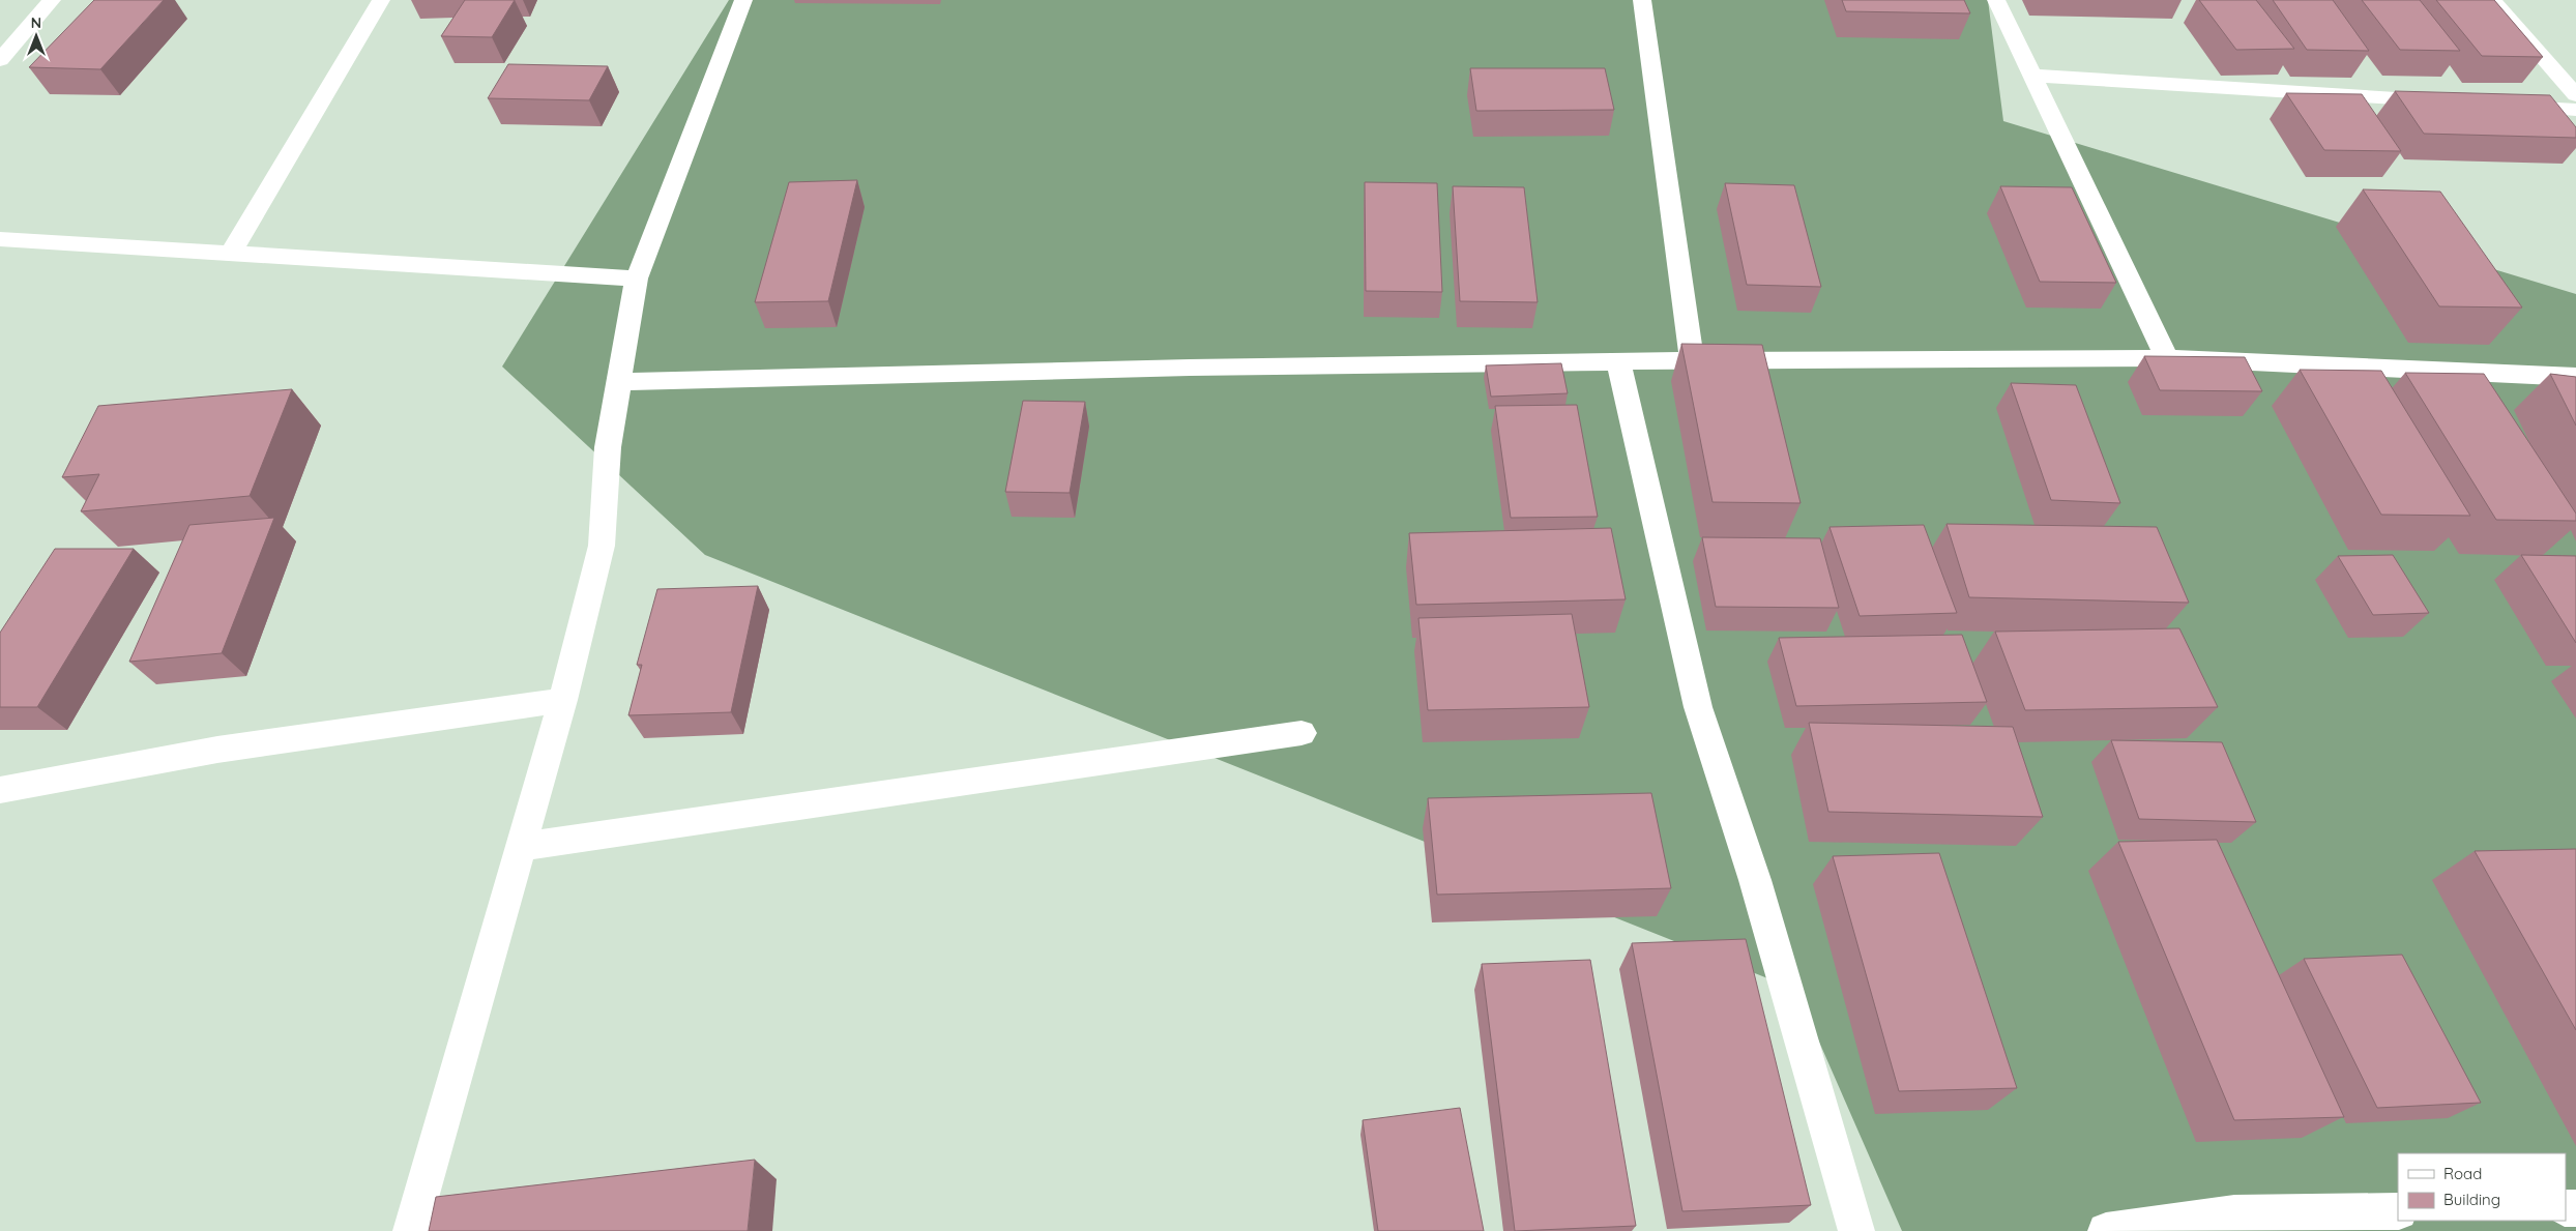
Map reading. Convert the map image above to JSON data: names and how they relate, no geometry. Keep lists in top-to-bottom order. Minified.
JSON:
{"legend":["Road","Building"],"north":"top"}
